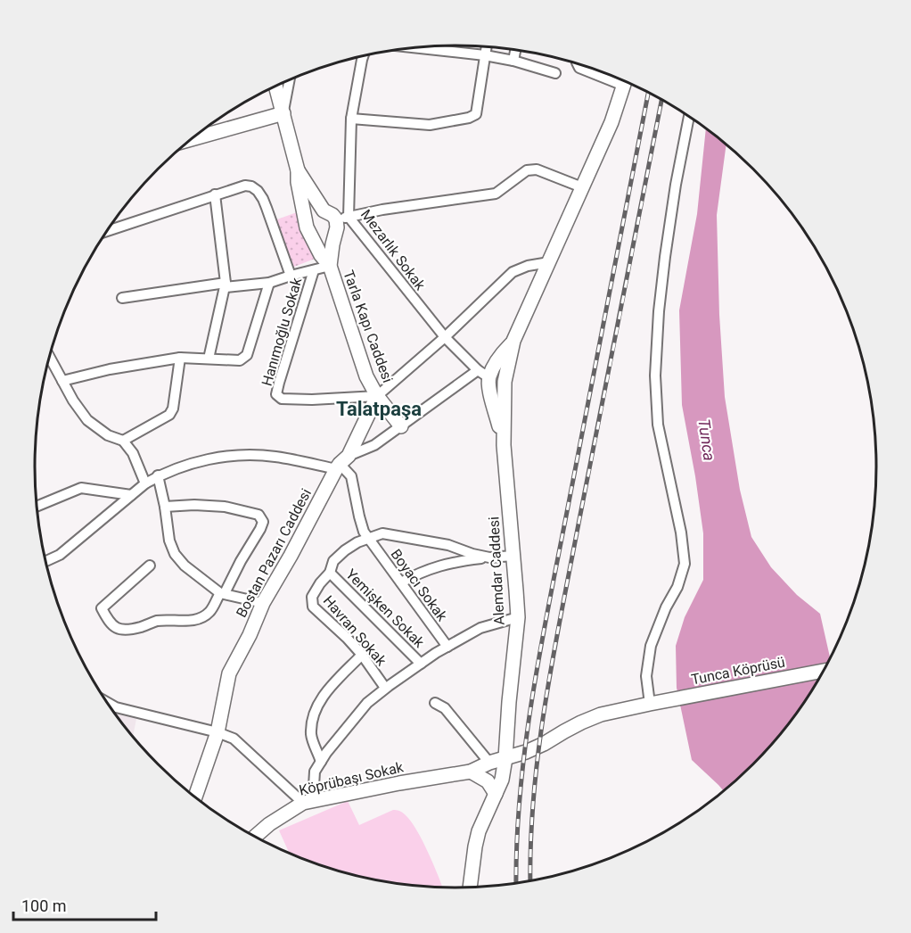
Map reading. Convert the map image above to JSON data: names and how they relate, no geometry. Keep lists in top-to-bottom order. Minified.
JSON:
{"streets":{"street":["Mezarlık Sokak","Tarla Kapı Caddesi","Hanımoğlu Sokak","Bostan Pazarı Caddesi","Alemdar Caddesi","Boyacı Sokak","Yemişken Sokak","Havran Sokak","Tunca Köprüsü","Köprübaşı Sokak"]},"crossings":[["Mezarlık Sokak","Tarla Kapı Caddesi"],["Mezarlık Sokak","Bostan Pazarı Caddesi"],["Tarla Kapı Caddesi","Hanımoğlu Sokak"],["Tarla Kapı Caddesi","Bostan Pazarı Caddesi"],["Hanımoğlu Sokak","Bostan Pazarı Caddesi"],["Bostan Pazarı Caddesi","Boyacı Sokak"],["Alemdar Caddesi","Havran Sokak"],["Alemdar Caddesi","Tunca Köprüsü"],["Alemdar Caddesi","Köprübaşı Sokak"],["Boyacı Sokak","Havran Sokak"],["Yemişken Sokak","Havran Sokak"],["Tunca Köprüsü","Köprübaşı Sokak"]],"districts":["Talatpaşa"],"water":["Tunca"],"scale_bar":"100 m"}
